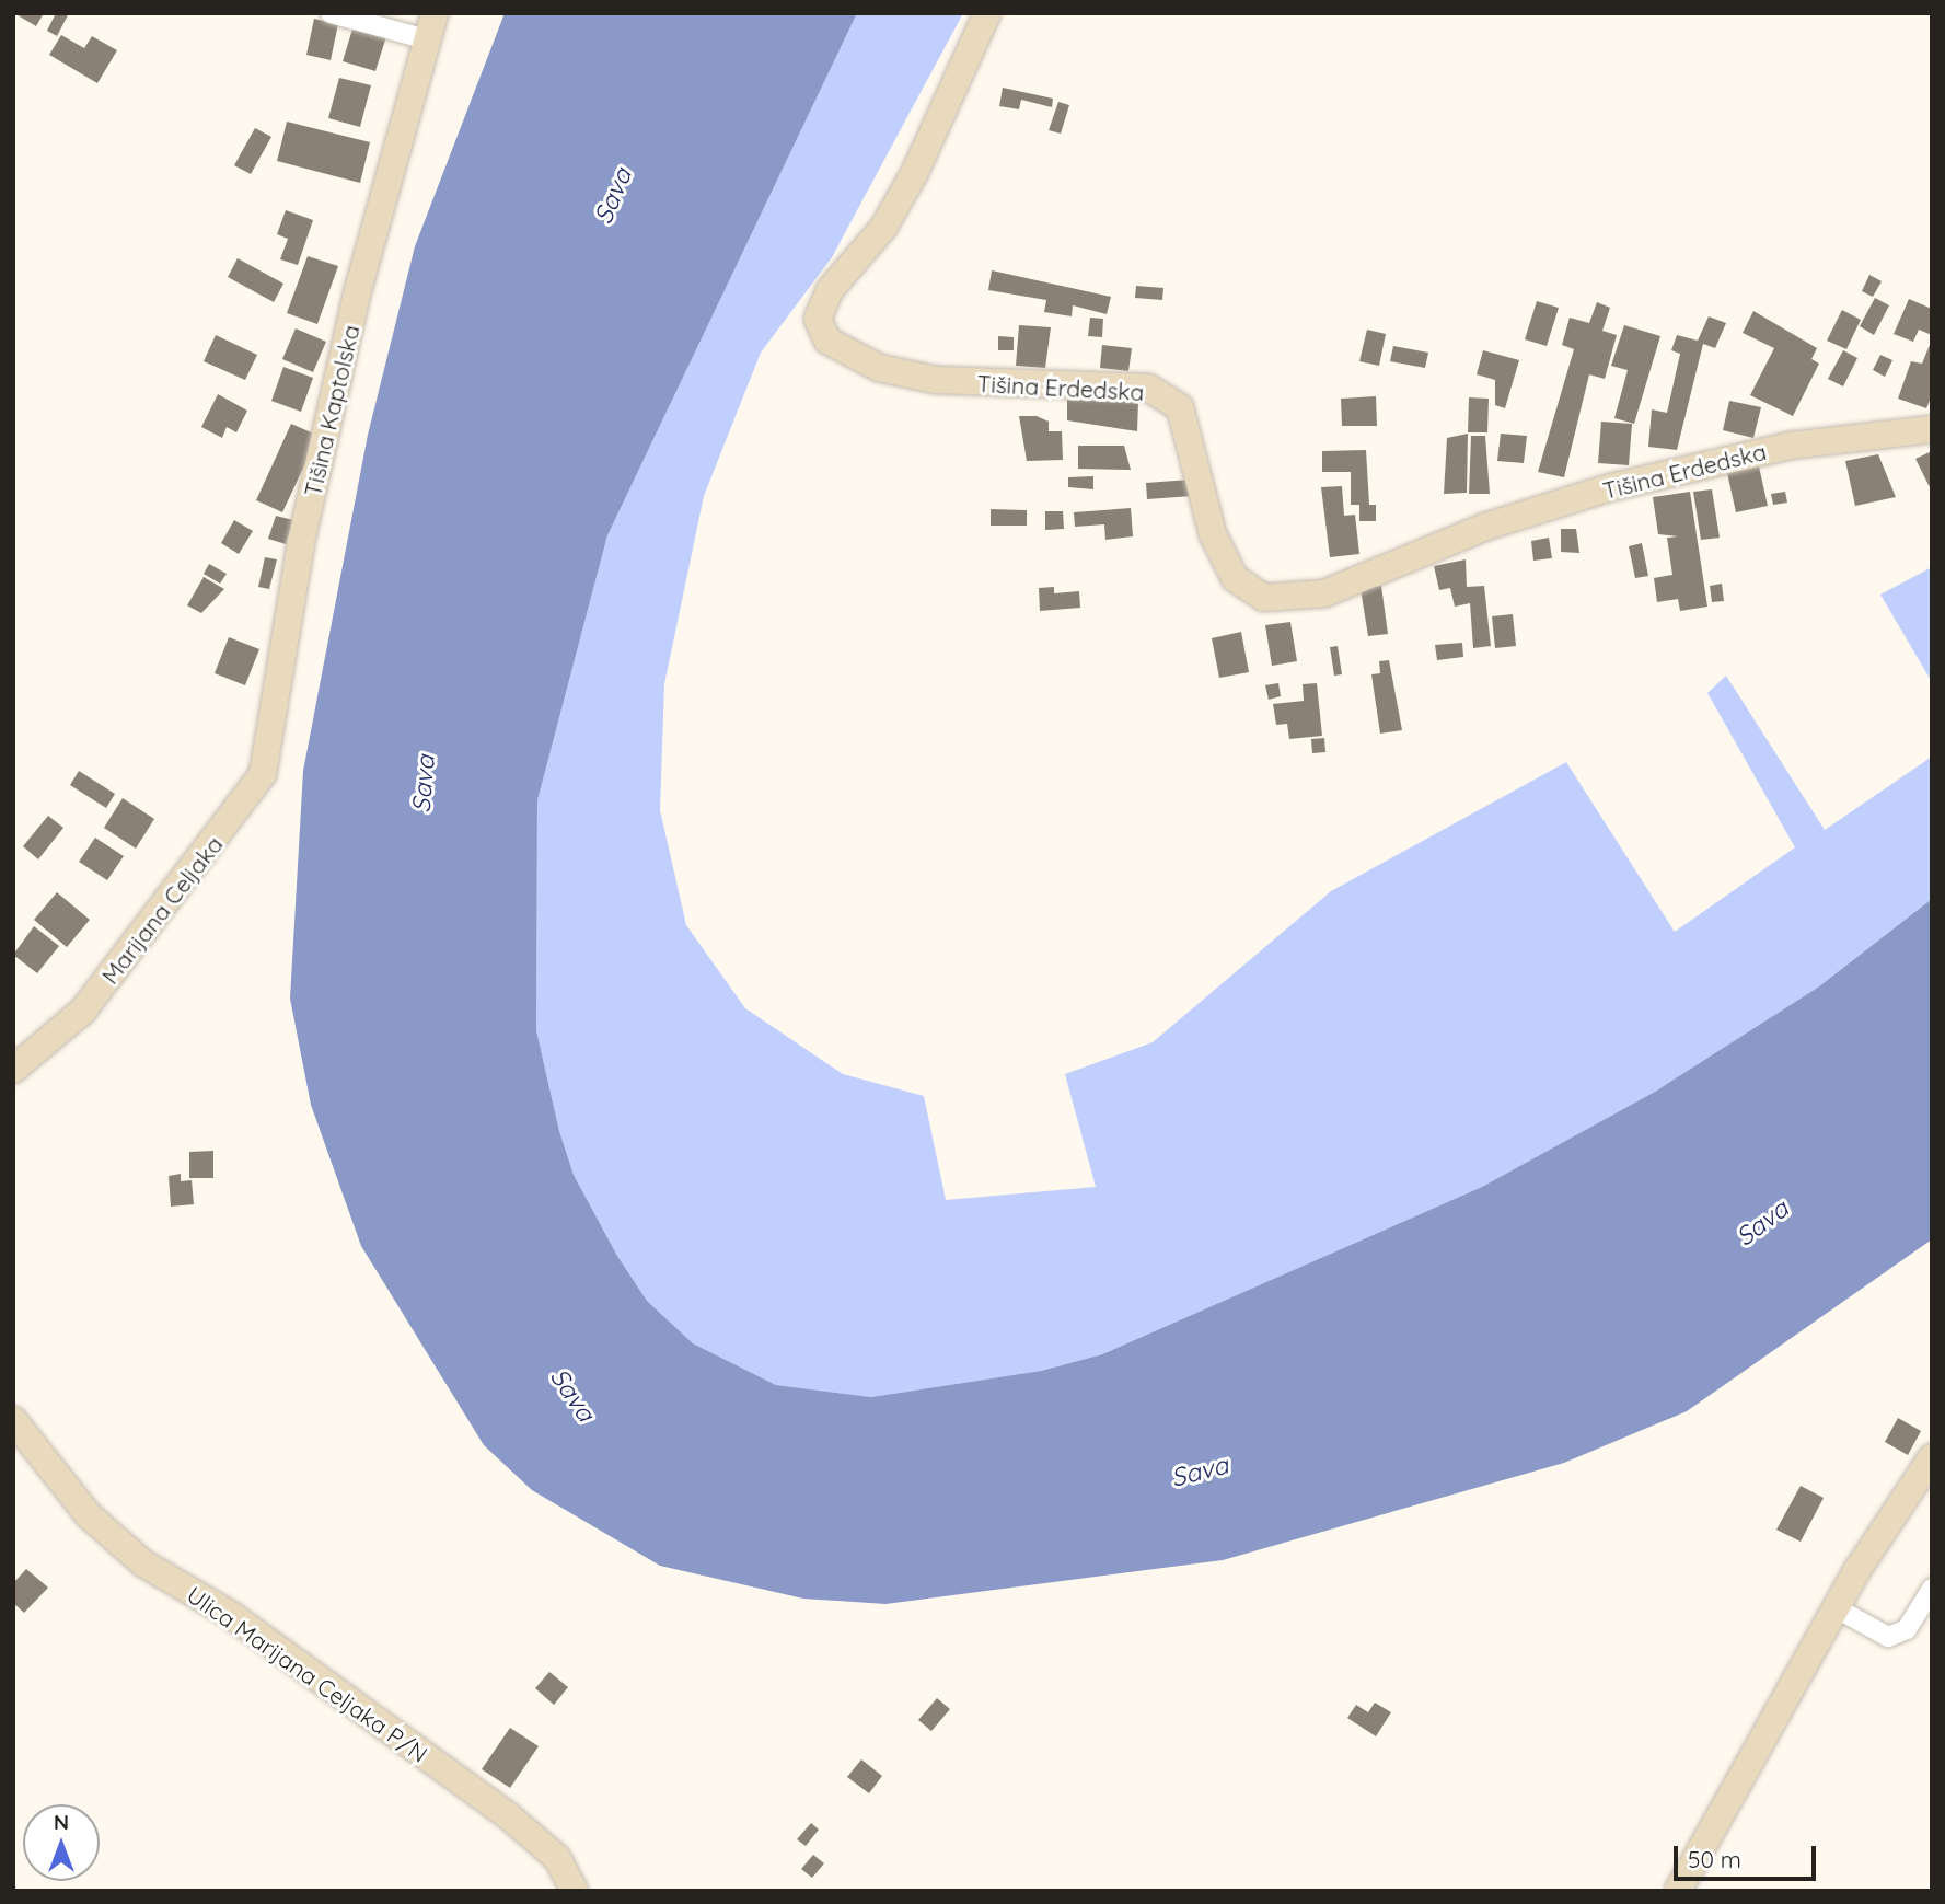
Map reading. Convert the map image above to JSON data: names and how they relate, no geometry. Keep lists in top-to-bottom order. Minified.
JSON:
{"streets":{"main road":["Tišina Erdedska","Tišina Kaptolska","Marijana Celjaka","Ulica Marijana Celjaka P/N"]},"crossings":[["Tišina Kaptolska","Marijana Celjaka"]],"water":["Sava"],"scale_bar":"50 m","north":"top"}
